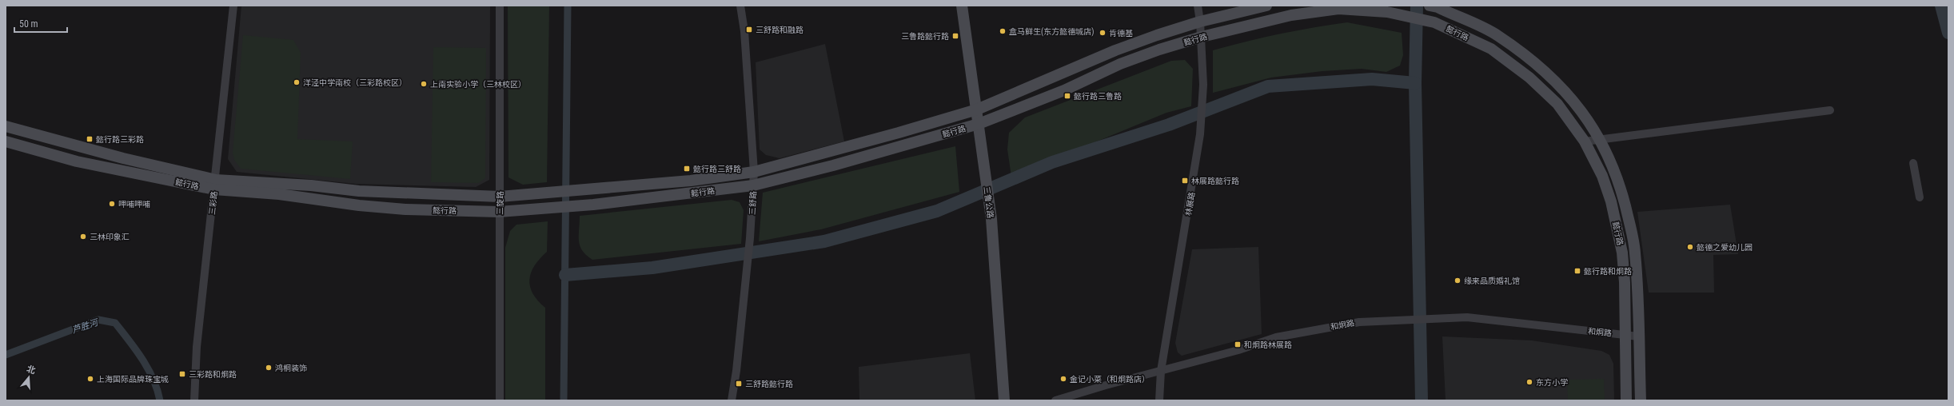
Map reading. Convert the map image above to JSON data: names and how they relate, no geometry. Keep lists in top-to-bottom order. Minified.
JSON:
{"streets":{"street":["懿行路","三鲁公路","三彩路","三旋路","三舒路","林展路","和炯路"]},"crossings":[["懿行路","三鲁公路"],["懿行路","三彩路"],["懿行路","三旋路"],["懿行路","三舒路"],["懿行路","林展路"],["懿行路","和炯路"],["林展路","和炯路"]],"water":["芦胜河"],"places":{"transit":["三舒路和融路","三鲁路懿行路","懿行路三鲁路","懿行路三彩路","懿行路三舒路","林展路懿行路","懿行路和炯路","和炯路林展路","三彩路和炯路","三舒路懿行路"],"other":["盒马鲜生(东方懿德城店)","肯德基","洋泾中学南校（三彩路校区）","上南实验小学（三林校区）","呷哺呷哺","三林印象汇","懿德之爱幼儿园","缘来品质婚礼馆","鸿桐装饰","上海国际品牌珠宝城","金记小菜（和炯路店）","东方小学"]},"scale_bar":"50 m","north":"top"}
